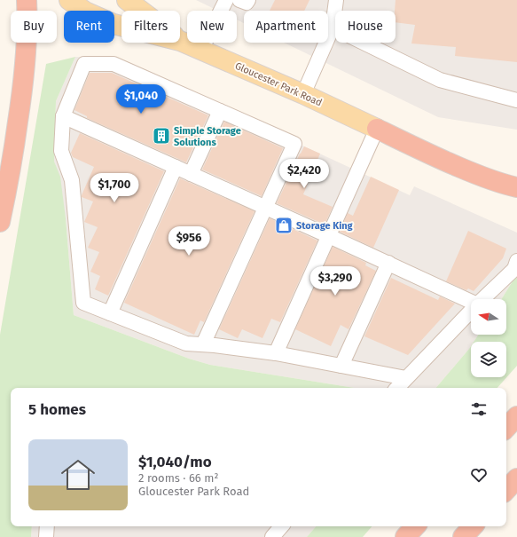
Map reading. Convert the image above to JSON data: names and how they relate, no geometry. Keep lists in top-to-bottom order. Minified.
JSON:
{"streets":{"main road":["Gloucester Park Road"]},"places":{"building":["Simple Storage Solutions"],"shop":["Storage King"]},"north":"left","page":{"chip":["Buy","Rent","Filters","New","Apartment","House"],"price":["$1,040","$2,420","$1,700","$956","$3,290"],"heading":"5 homes","list":[{"name":"$1,040/mo","note":"2 rooms · 66 m² · Gloucester Park Road"}]}}
